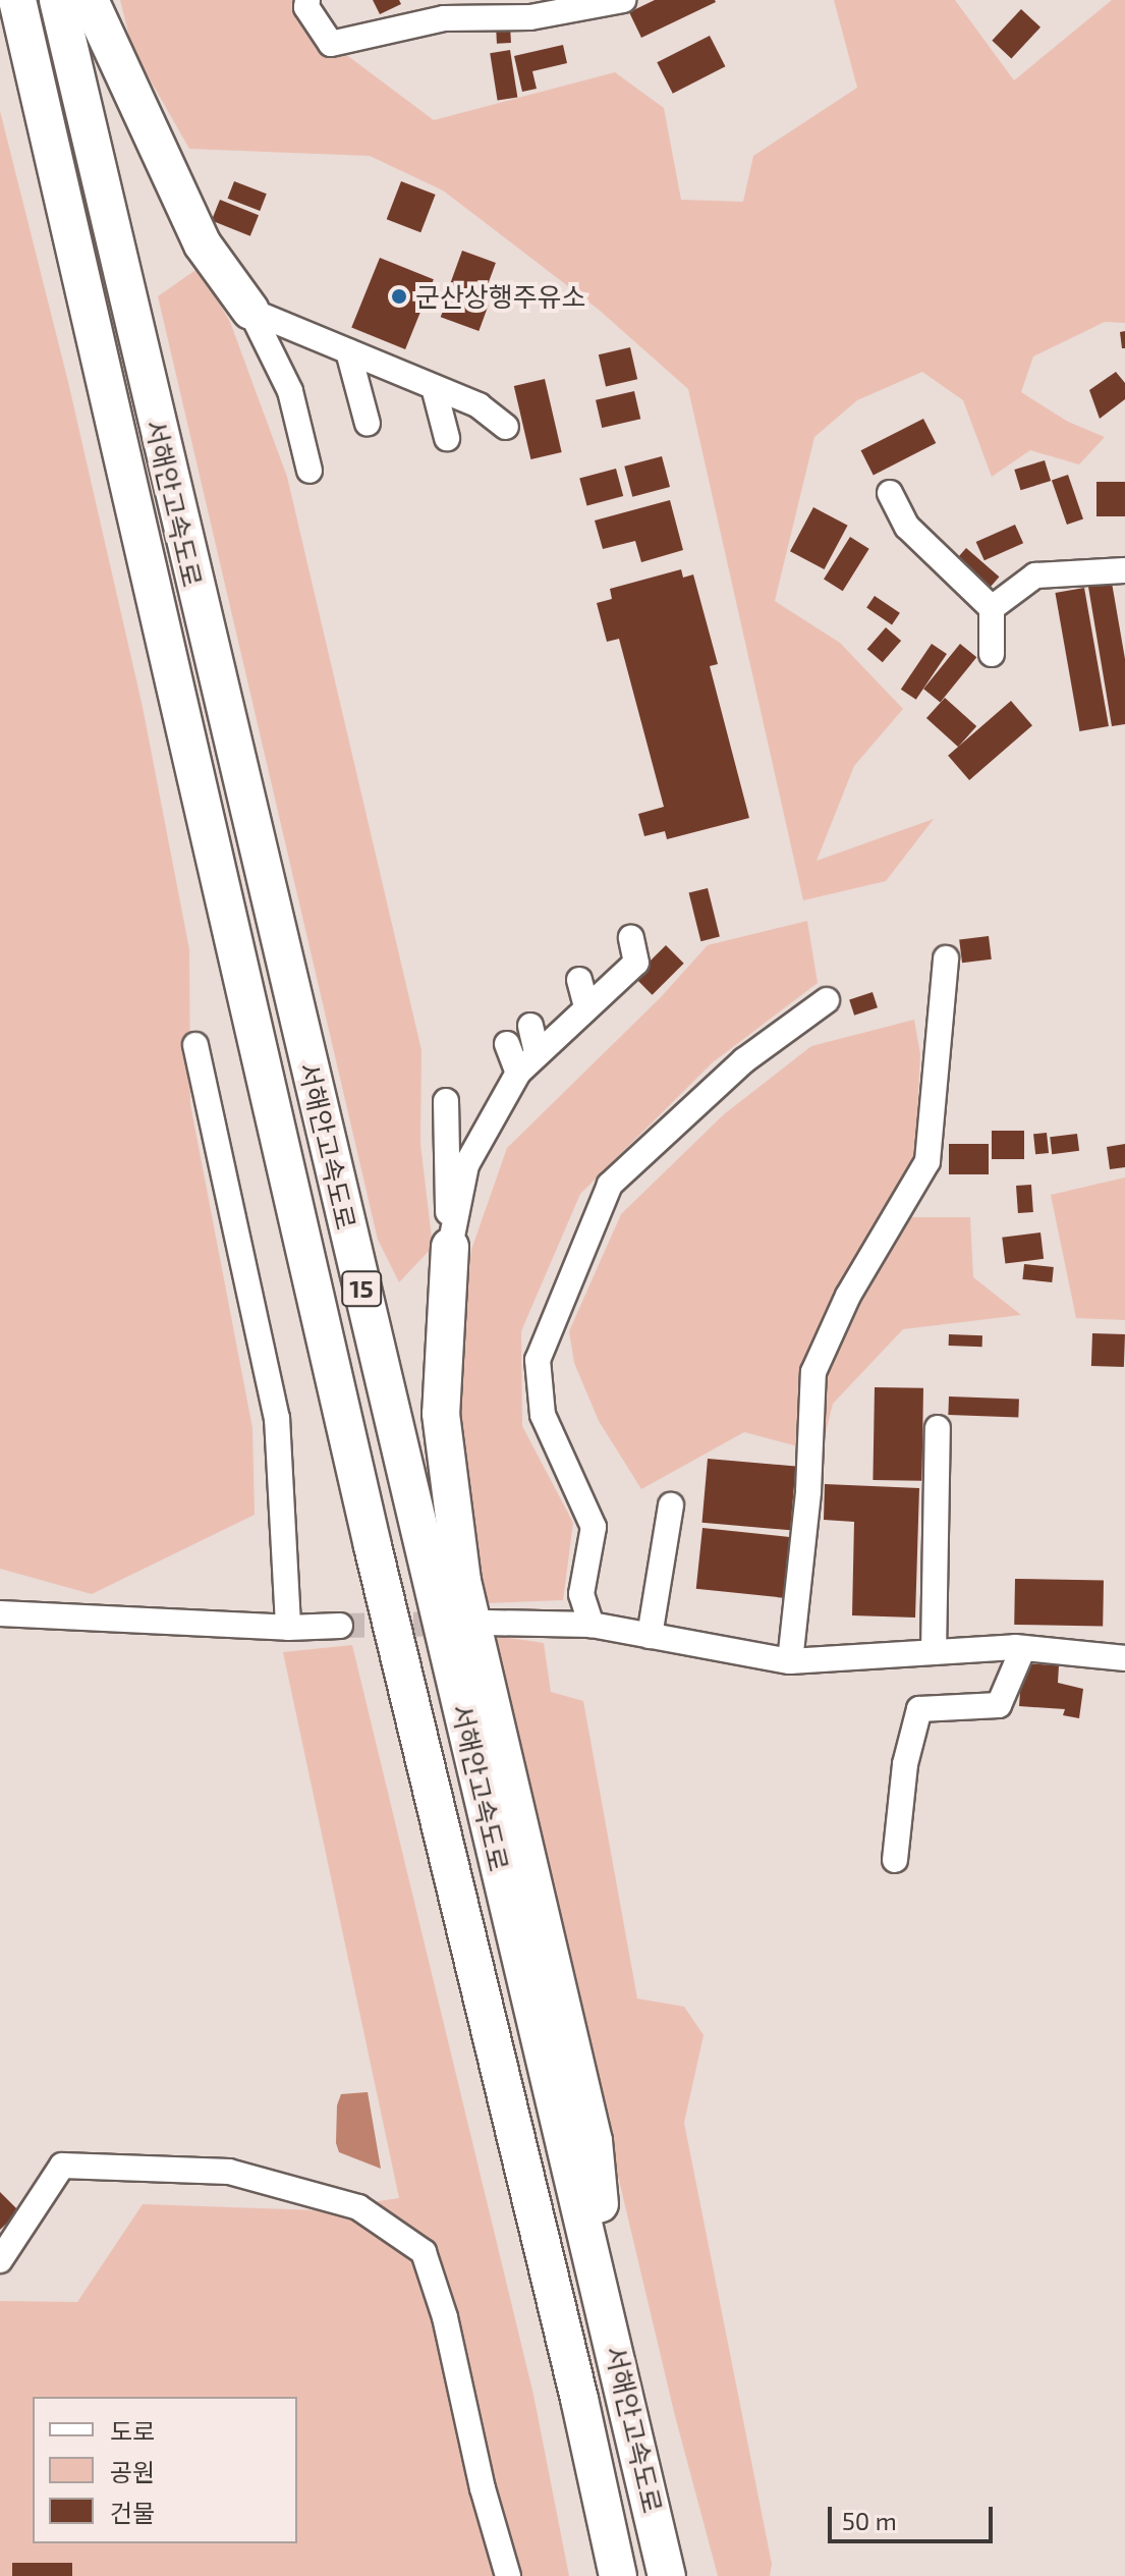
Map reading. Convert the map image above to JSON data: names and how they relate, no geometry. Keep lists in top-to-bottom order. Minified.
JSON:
{"streets":{"highway":["서해안고속도로","15"]},"places":["군산상행주유소"],"legend":["도로","공원","건물"],"scale_bar":"50 m"}
